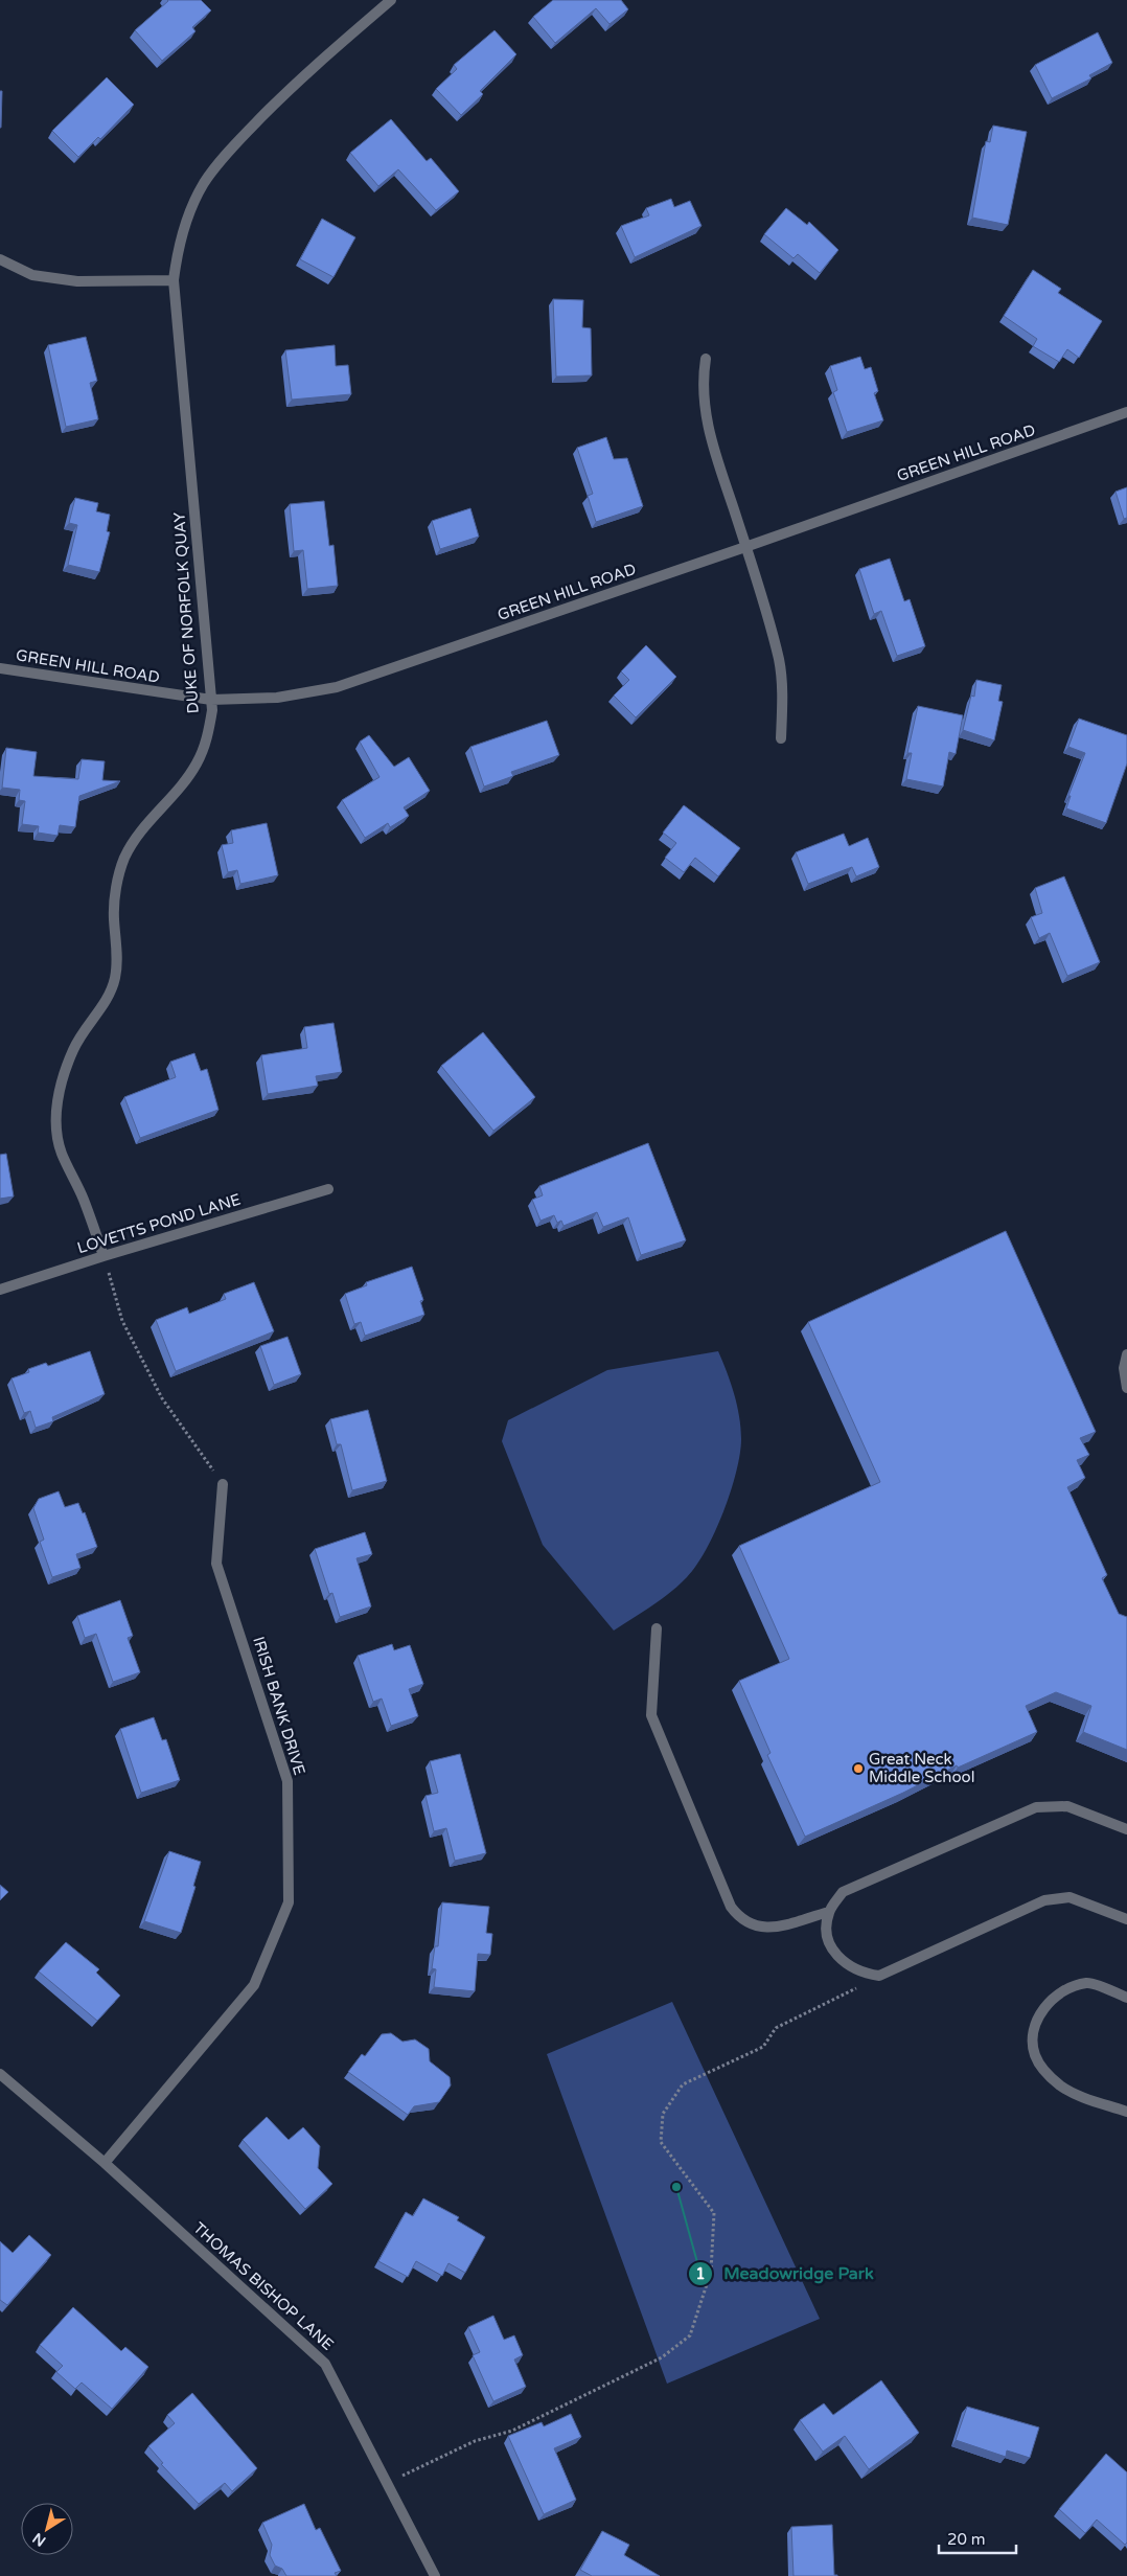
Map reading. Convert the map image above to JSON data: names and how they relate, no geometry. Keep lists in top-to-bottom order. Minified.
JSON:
{"streets":{"street":["GREEN HILL ROAD","DUKE OF NORFOLK QUAY","LOVETTS POND LANE","IRISH BANK DRIVE","THOMAS BISHOP LANE"]},"crossings":[["GREEN HILL ROAD","DUKE OF NORFOLK QUAY"],["DUKE OF NORFOLK QUAY","LOVETTS POND LANE"],["IRISH BANK DRIVE","THOMAS BISHOP LANE"]],"places":["Great Neck Middle School","Meadowridge Park"],"scale_bar":"20 m","north":"bottom left"}
